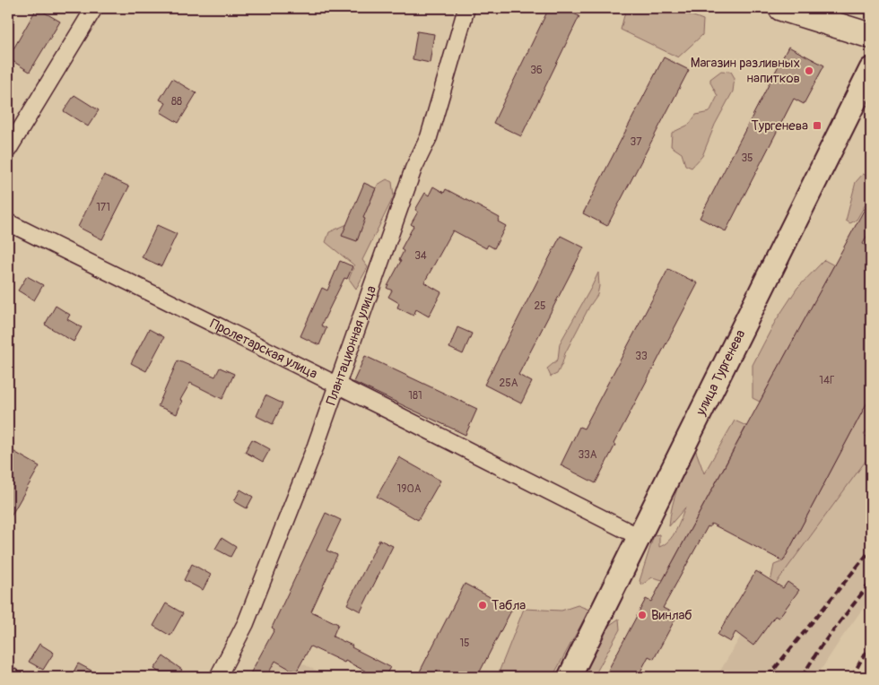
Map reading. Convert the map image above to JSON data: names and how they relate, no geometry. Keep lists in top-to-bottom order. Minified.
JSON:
{"streets":{"main road":["улица Тургенева"],"street":["Плантационная улица","Пролетарская улица"]},"crossings":[["Плантационная улица","Пролетарская улица"],["Пролетарская улица","улица Тургенева"]],"places":{"other":["Магазин разливных напитков","Табла","Винлаб"],"transit":["Тургенева"]},"house_numbers":["36","88","37","35","171","34","25","33","14Г","25А","181","33А","190А","15"]}
